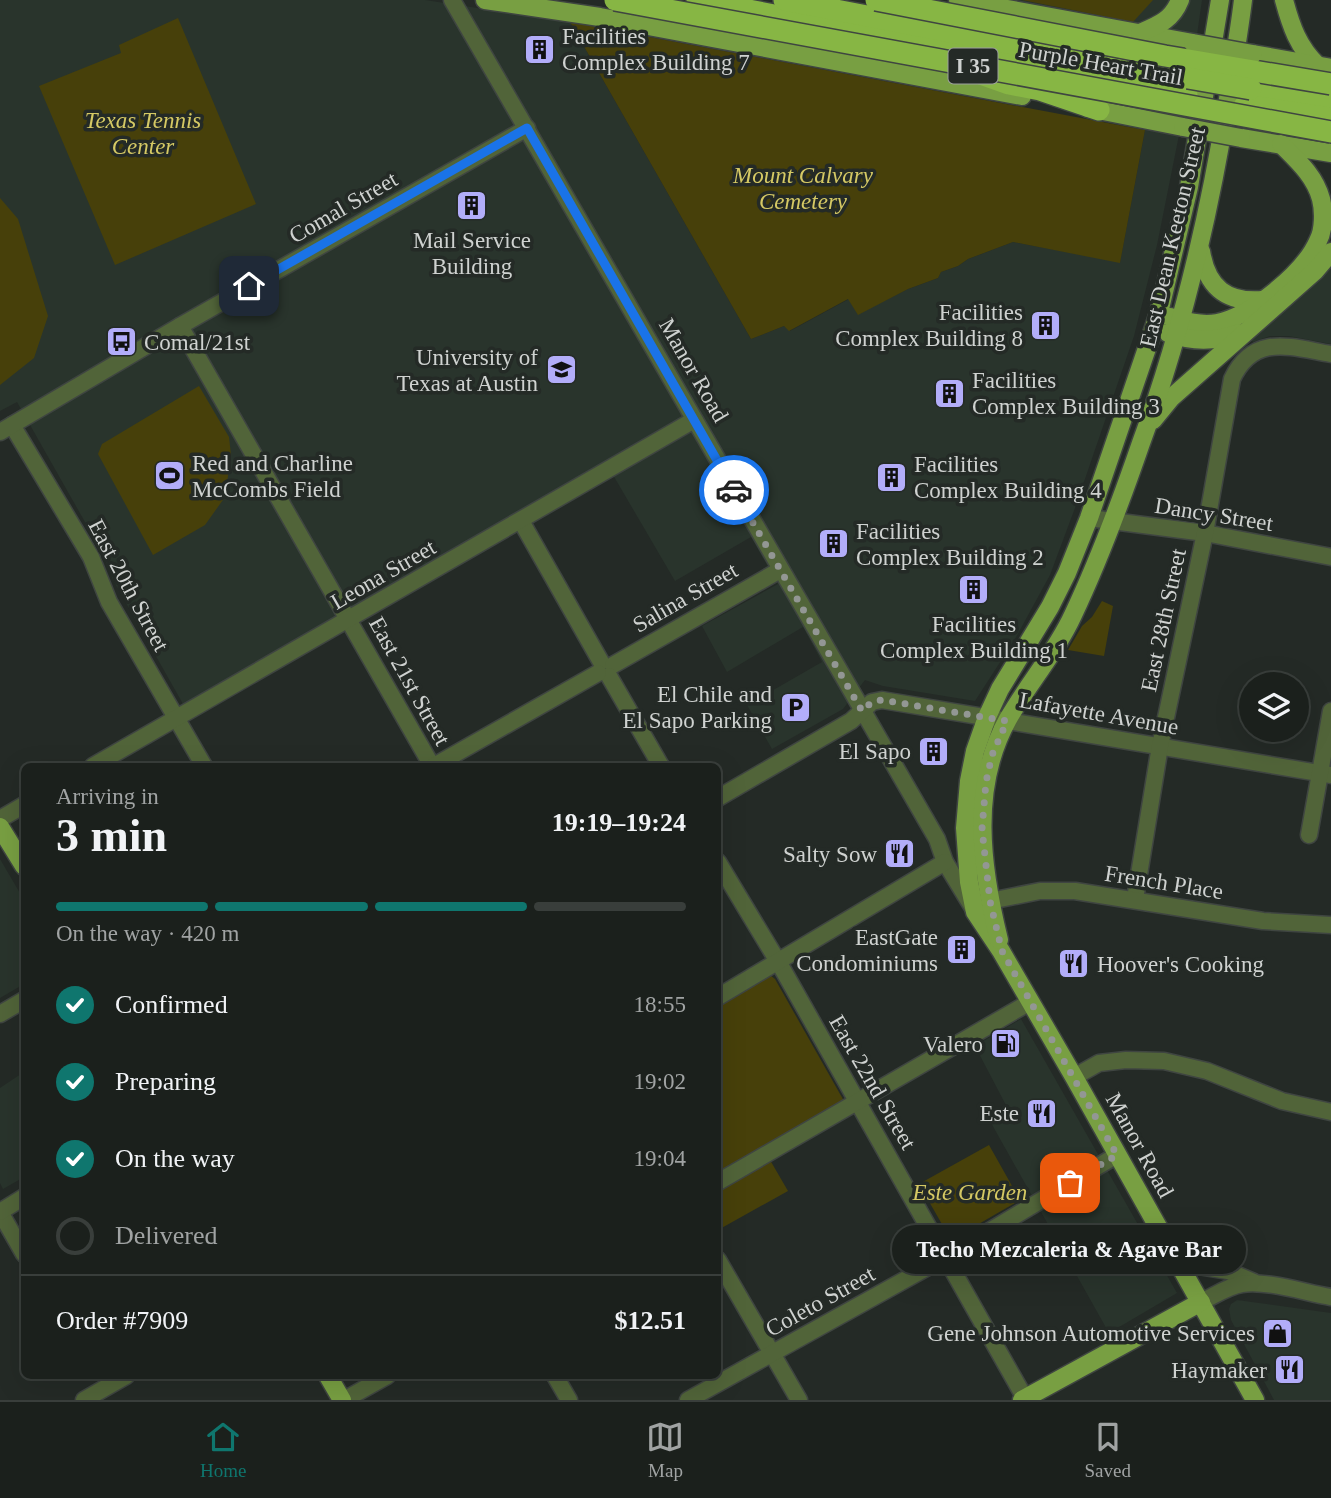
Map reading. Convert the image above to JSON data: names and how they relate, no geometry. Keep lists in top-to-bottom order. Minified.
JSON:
{"streets":{"highway":["Purple Heart Trail","I 35"],"main road":["East Dean Keeton Street","Manor Road"],"street":["Comal Street","Dancy Street","Leona Street","East 20th Street","Salina Street","East 28th Street","East 21st Street","Lafayette Avenue","French Place","East 22nd Street","Coleto Street"]},"crossings":[["Comal Street","Manor Road"],["Comal Street","East 20th Street"],["Comal Street","East 21st Street"],["East Dean Keeton Street","Manor Road"],["East Dean Keeton Street","Dancy Street"],["East Dean Keeton Street","Lafayette Avenue"],["East Dean Keeton Street","French Place"],["Manor Road","Leona Street"],["Manor Road","Salina Street"],["Manor Road","Lafayette Avenue"],["Manor Road","French Place"],["Manor Road","Coleto Street"],["Dancy Street","East 28th Street"],["Leona Street","East 20th Street"],["Leona Street","East 21st Street"],["East 28th Street","Lafayette Avenue"],["East 28th Street","French Place"],["East 22nd Street","Coleto Street"]],"parks":["Texas Tennis Center","Mount Calvary Cemetery","Este Garden"],"places":{"building":["Facilities Complex Building 7","Mail Service Building","Facilities Complex Building 8","Facilities Complex Building 3","Facilities Complex Building 4","Facilities Complex Building 2","Facilities Complex Building 1","El Sapo","EastGate Condominiums"],"bus stop":["Comal/21st"],"school or university":["University of Texas at Austin"],"sports":["Red and Charline McCombs Field"],"parking":["El Chile and El Sapo Parking"],"restaurant":["Salty Sow","Hoover's Cooking","Este","Haymaker"],"fuel station":["Valero"],"other":["Techo Mezcaleria & Agave Bar"],"shop":["Gene Johnson Automotive Services"]},"page":{"heading":["3 min","Arriving in","19:19–19:24"],"panel":["Order #7909","$12.51"],"bar":"On the way · 420 m","list":[["Confirmed","18:55"],["Preparing","19:02"],["On the way","19:04"],"Delivered"],"bubble":"Techo Mezcaleria & Agave Bar","tabs":["Home","Map","Saved"]}}
